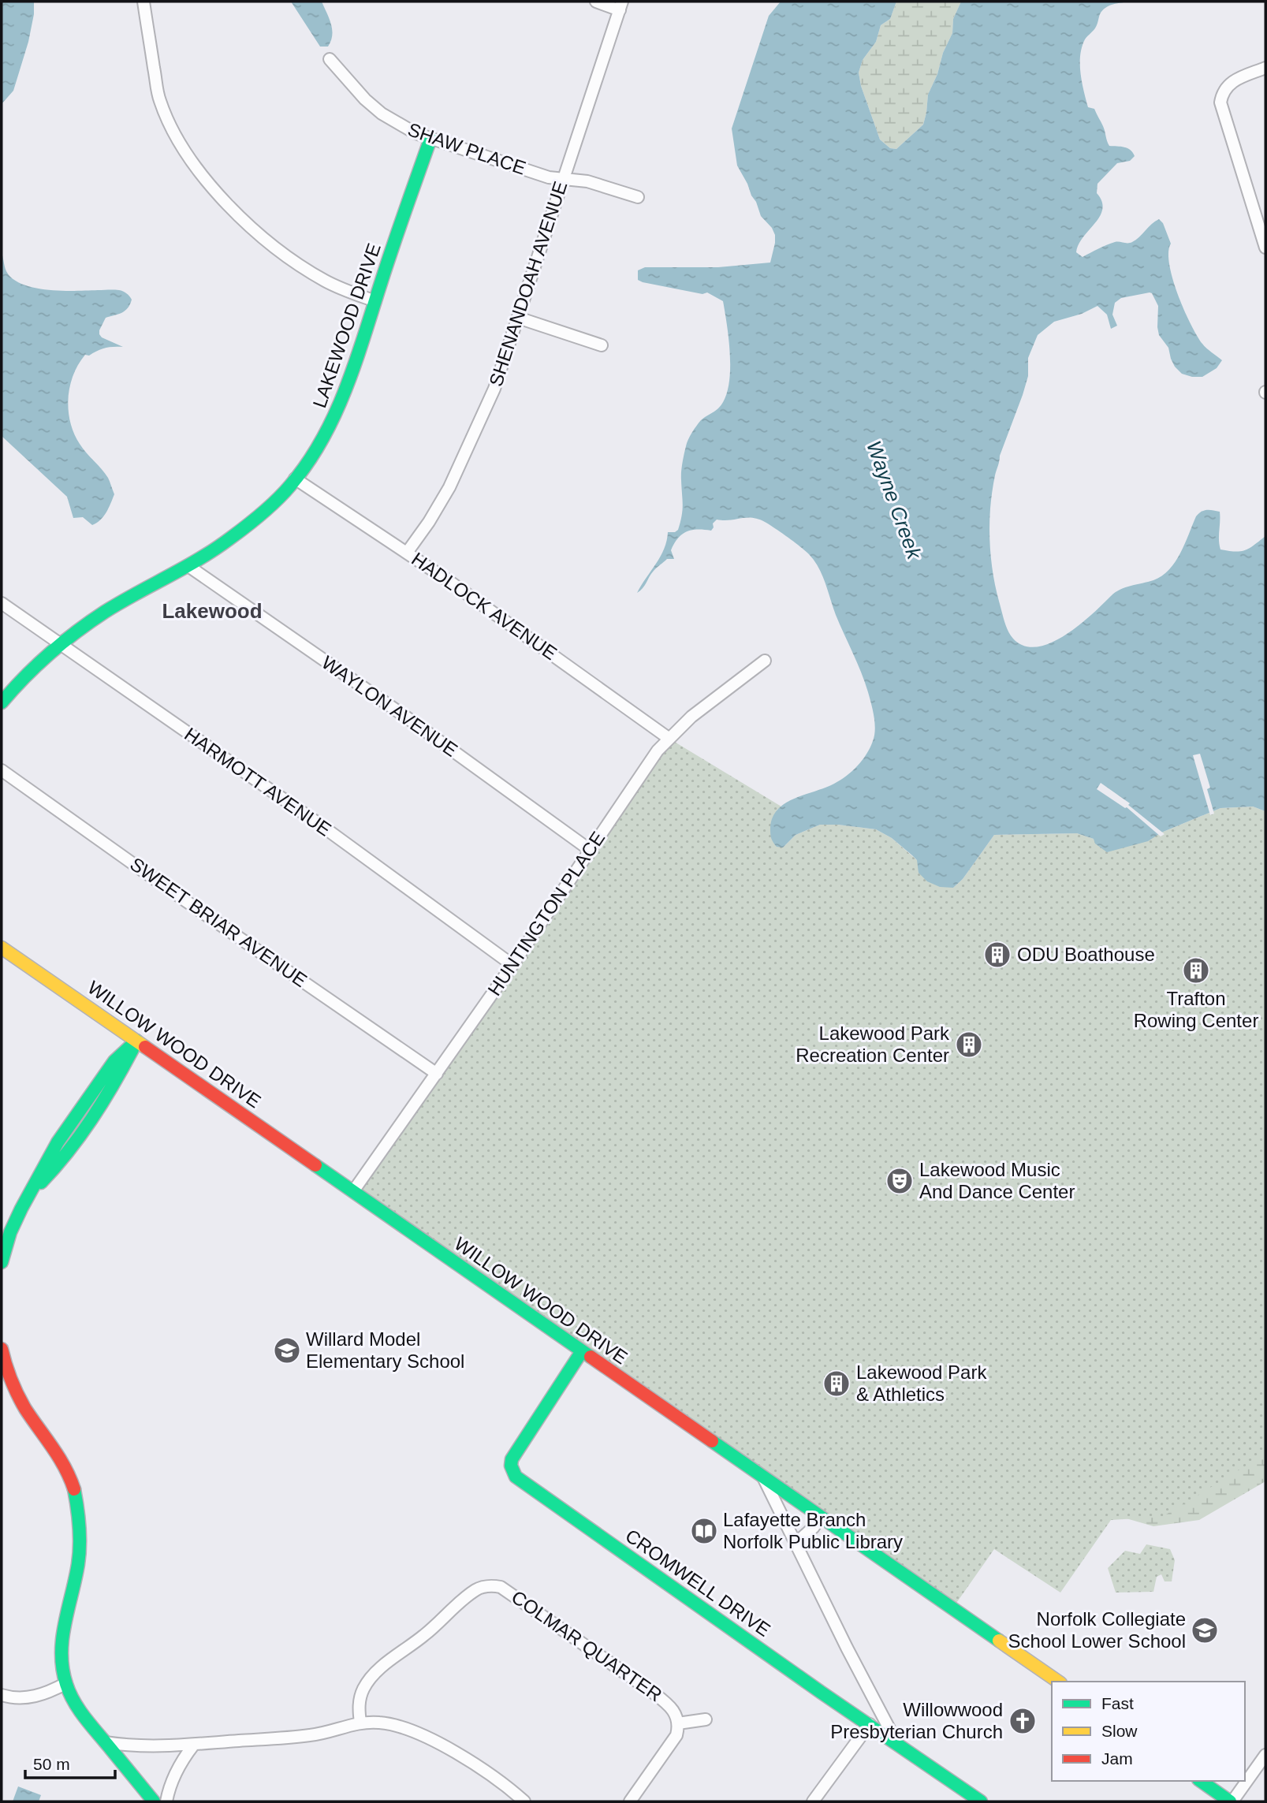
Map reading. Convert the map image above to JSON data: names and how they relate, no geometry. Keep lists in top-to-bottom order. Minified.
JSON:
{"streets":{"street":["SHAW PLACE","SHENANDOAH AVENUE","LAKEWOOD DRIVE","HADLOCK AVENUE","WAYLON AVENUE","HARMOTT AVENUE","HUNTINGTON PLACE","SWEET BRIAR AVENUE","WILLOW WOOD DRIVE","CROMWELL DRIVE","COLMAR QUARTER"]},"crossings":[["SHAW PLACE","SHENANDOAH AVENUE"],["SHAW PLACE","LAKEWOOD DRIVE"],["SHENANDOAH AVENUE","HADLOCK AVENUE"],["LAKEWOOD DRIVE","HADLOCK AVENUE"],["LAKEWOOD DRIVE","WAYLON AVENUE"],["LAKEWOOD DRIVE","HARMOTT AVENUE"],["HADLOCK AVENUE","HUNTINGTON PLACE"],["WAYLON AVENUE","HUNTINGTON PLACE"],["HARMOTT AVENUE","HUNTINGTON PLACE"],["HUNTINGTON PLACE","SWEET BRIAR AVENUE"],["HUNTINGTON PLACE","WILLOW WOOD DRIVE"],["WILLOW WOOD DRIVE","CROMWELL DRIVE"]],"districts":["Lakewood"],"water":["Wayne Creek"],"places":{"building":["ODU Boathouse","Trafton Rowing Center","Lakewood Park Recreation Center","Lakewood Park & Athletics"],"theatre":["Lakewood Music And Dance Center"],"school or university":["Willard Model Elementary School","Norfolk Collegiate School Lower School"],"library":["Lafayette Branch Norfolk Public Library"],"church":["Willowwood Presbyterian Church"]},"legend":["Fast","Slow","Jam"],"scale_bar":"50 m"}
